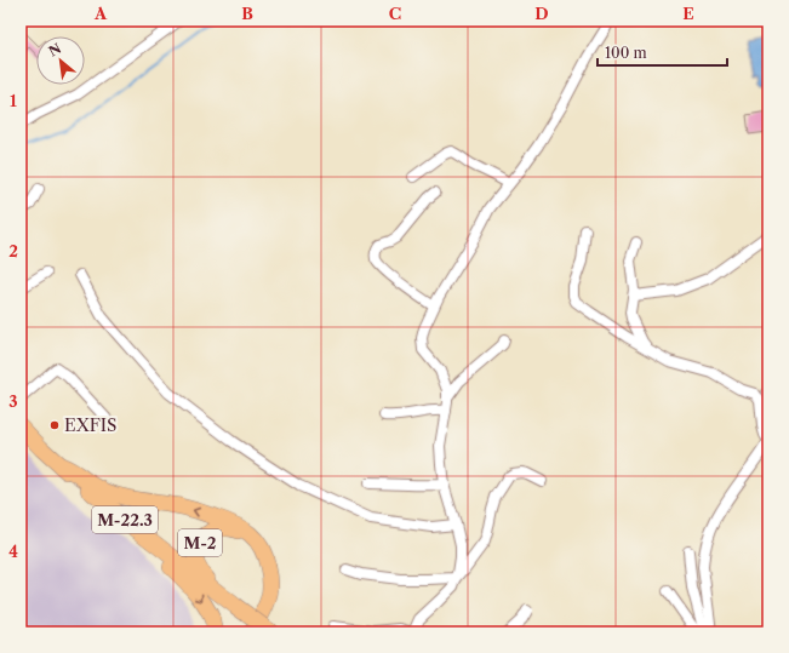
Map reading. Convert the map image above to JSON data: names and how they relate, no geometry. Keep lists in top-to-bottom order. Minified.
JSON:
{"streets":{"main road":["M-22.3","M-2"]},"crossings":[["M-22.3","M-2"]],"places":["EXFIS"],"scale_bar":"100 m","north":"top left","grid":{"columns":["A","B","C","D","E"],"rows":["1","2","3","4"]}}
